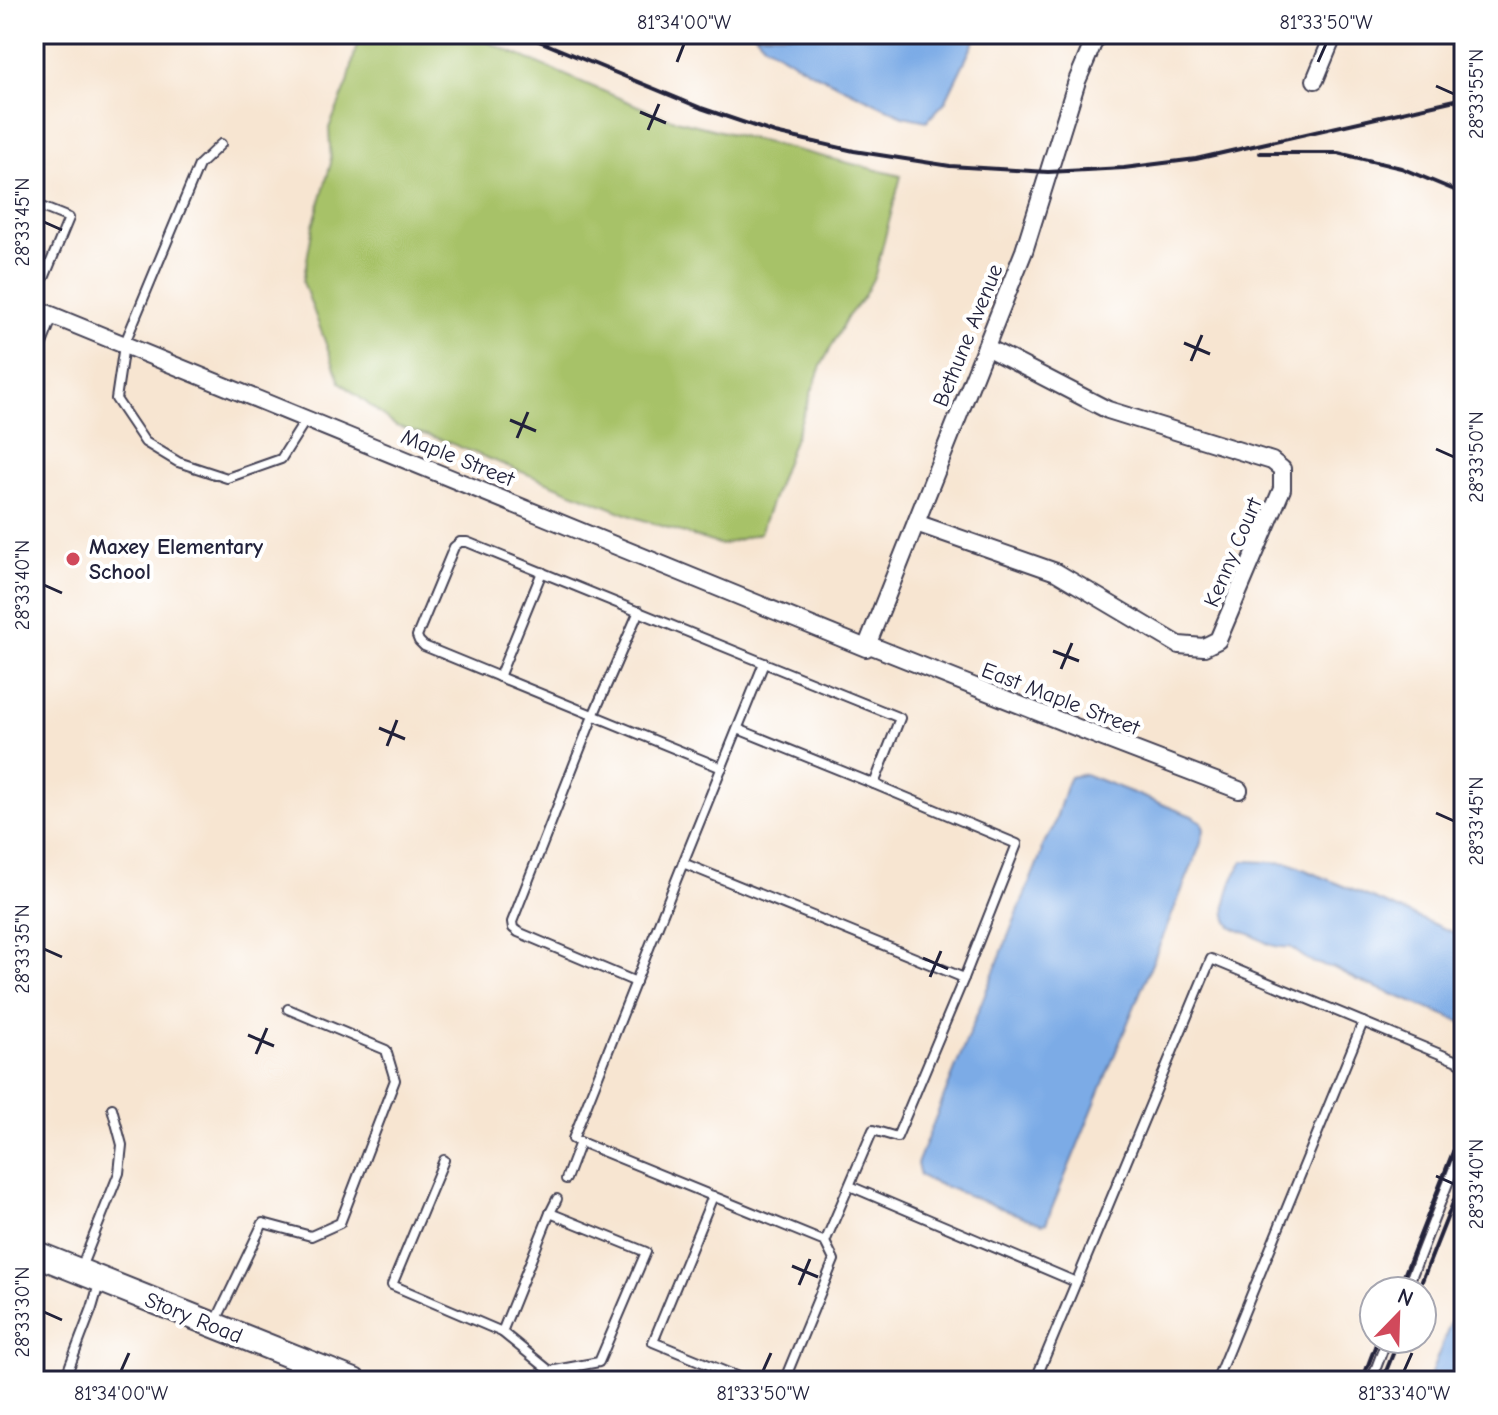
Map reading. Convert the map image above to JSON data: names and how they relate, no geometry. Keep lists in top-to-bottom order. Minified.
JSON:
{"streets":{"street":["Bethune Avenue","Maple Street","Kenny Court","East Maple Street","Story Road"]},"crossings":[["Bethune Avenue","Maple Street"],["Bethune Avenue","Kenny Court"],["Bethune Avenue","East Maple Street"],["Maple Street","East Maple Street"]],"places":["Maxey Elementary School"],"north":"top right","coordinates":["81°34'00\"W","81°33'50\"W","28°33'55\"N","28°33'45\"N","28°33'50\"N","28°33'40\"N","28°33'35\"N","28°33'30\"N","81°33'40\"W"]}
